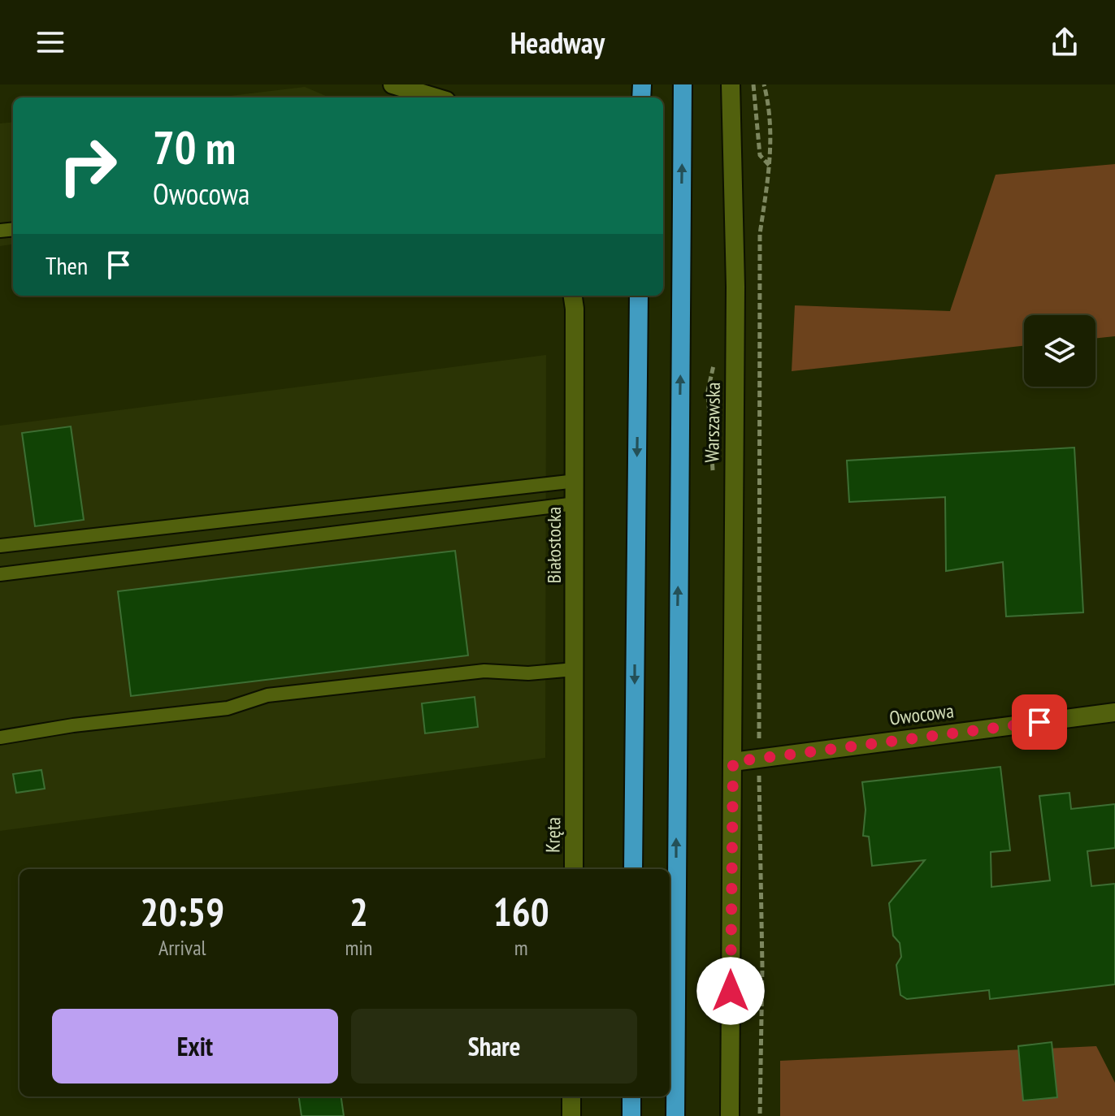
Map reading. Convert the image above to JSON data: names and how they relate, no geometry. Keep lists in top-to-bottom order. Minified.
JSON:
{"streets":{"street":["Warszawska","Białostocka","Owocowa","Kręta"]},"crossings":[["Warszawska","Owocowa"],["Białostocka","Kręta"]],"page":{"header":"Headway","turn":["70 m","Owocowa"],"then":"Then","eta":["20:59","Arrival","2","min","160","m"],"buttons":["Exit","Share"]}}
